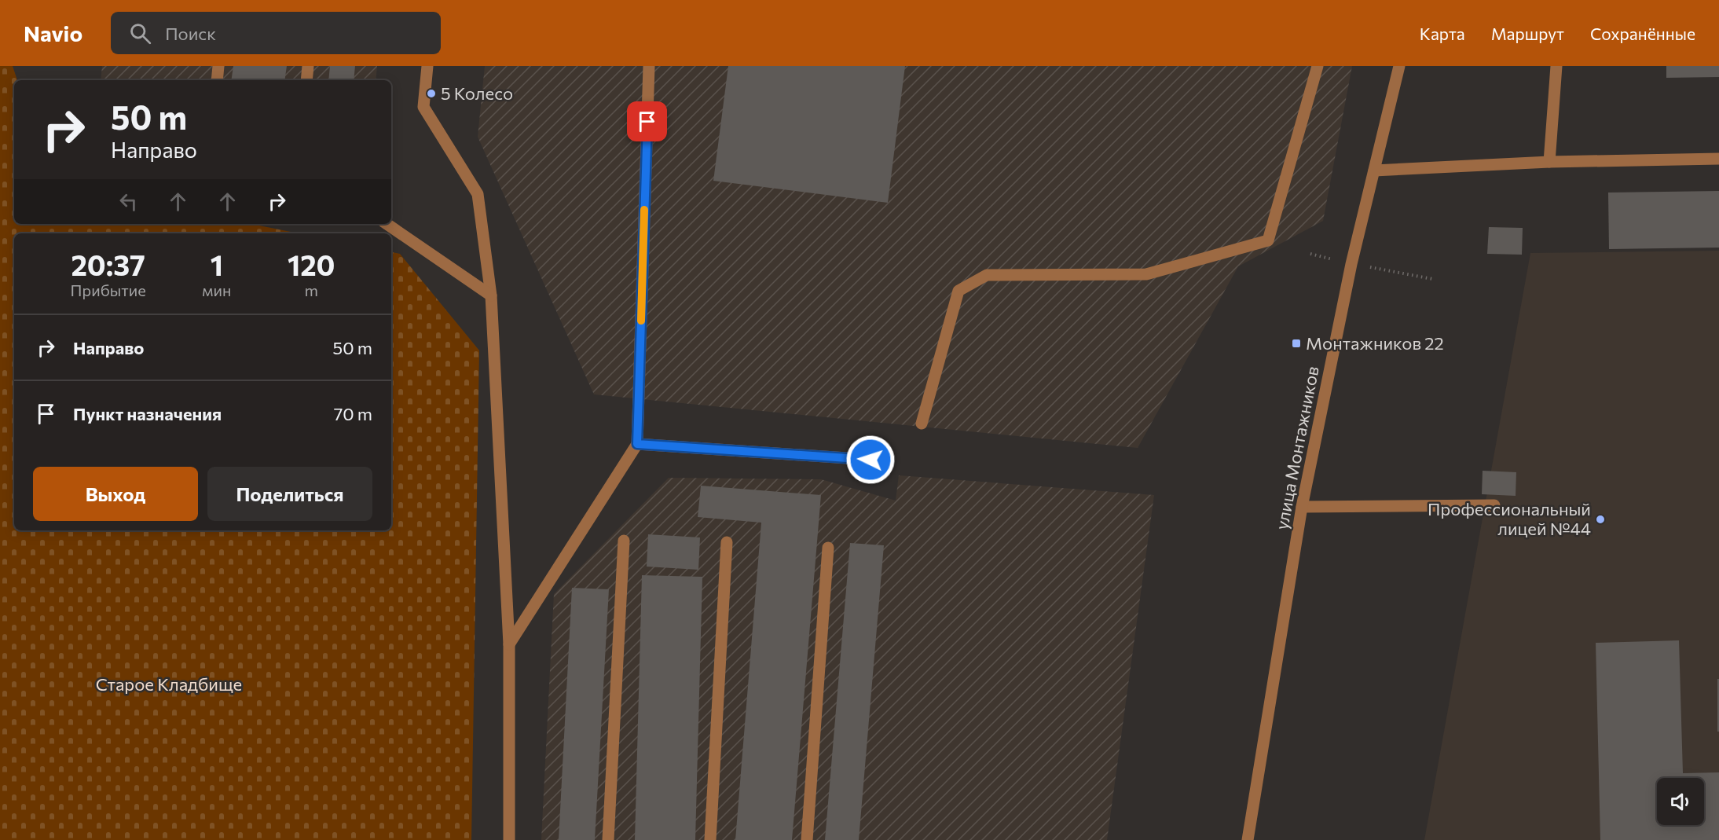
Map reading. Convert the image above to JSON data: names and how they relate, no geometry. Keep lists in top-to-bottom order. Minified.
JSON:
{"streets":{"street":["улица Монтажников"]},"parks":["Старое Кладбище"],"places":{"other":["5 Колесо","Профессиональный лицей №44"],"transit":["Монтажников 22"]},"page":{"header":"Navio","search":"Поиск","nav":["Карта","Маршрут","Сохранённые"],"turn":["50 m","Направо"],"eta":["20:37","Прибытие","1","мин","120","m"],"list":[{"name":"Направо","value":"50 m"},{"name":"Пункт назначения","value":"70 m"}],"buttons":["Выход","Поделиться"]}}
